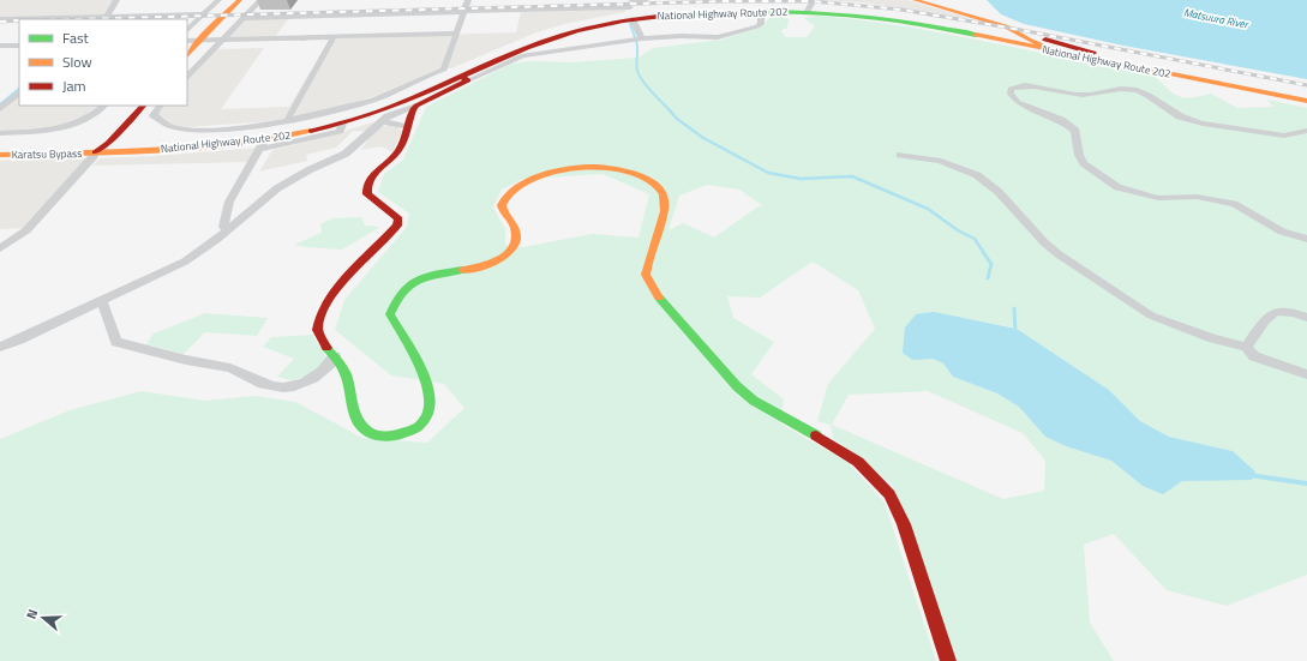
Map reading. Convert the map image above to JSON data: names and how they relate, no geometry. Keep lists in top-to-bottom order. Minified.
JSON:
{"streets":{"main road":["National Highway Route 202","Karatsu Bypass"]},"crossings":[["National Highway Route 202","Karatsu Bypass"]],"water":["Matsuura River"],"legend":["Fast","Slow","Jam"],"north":"left"}
